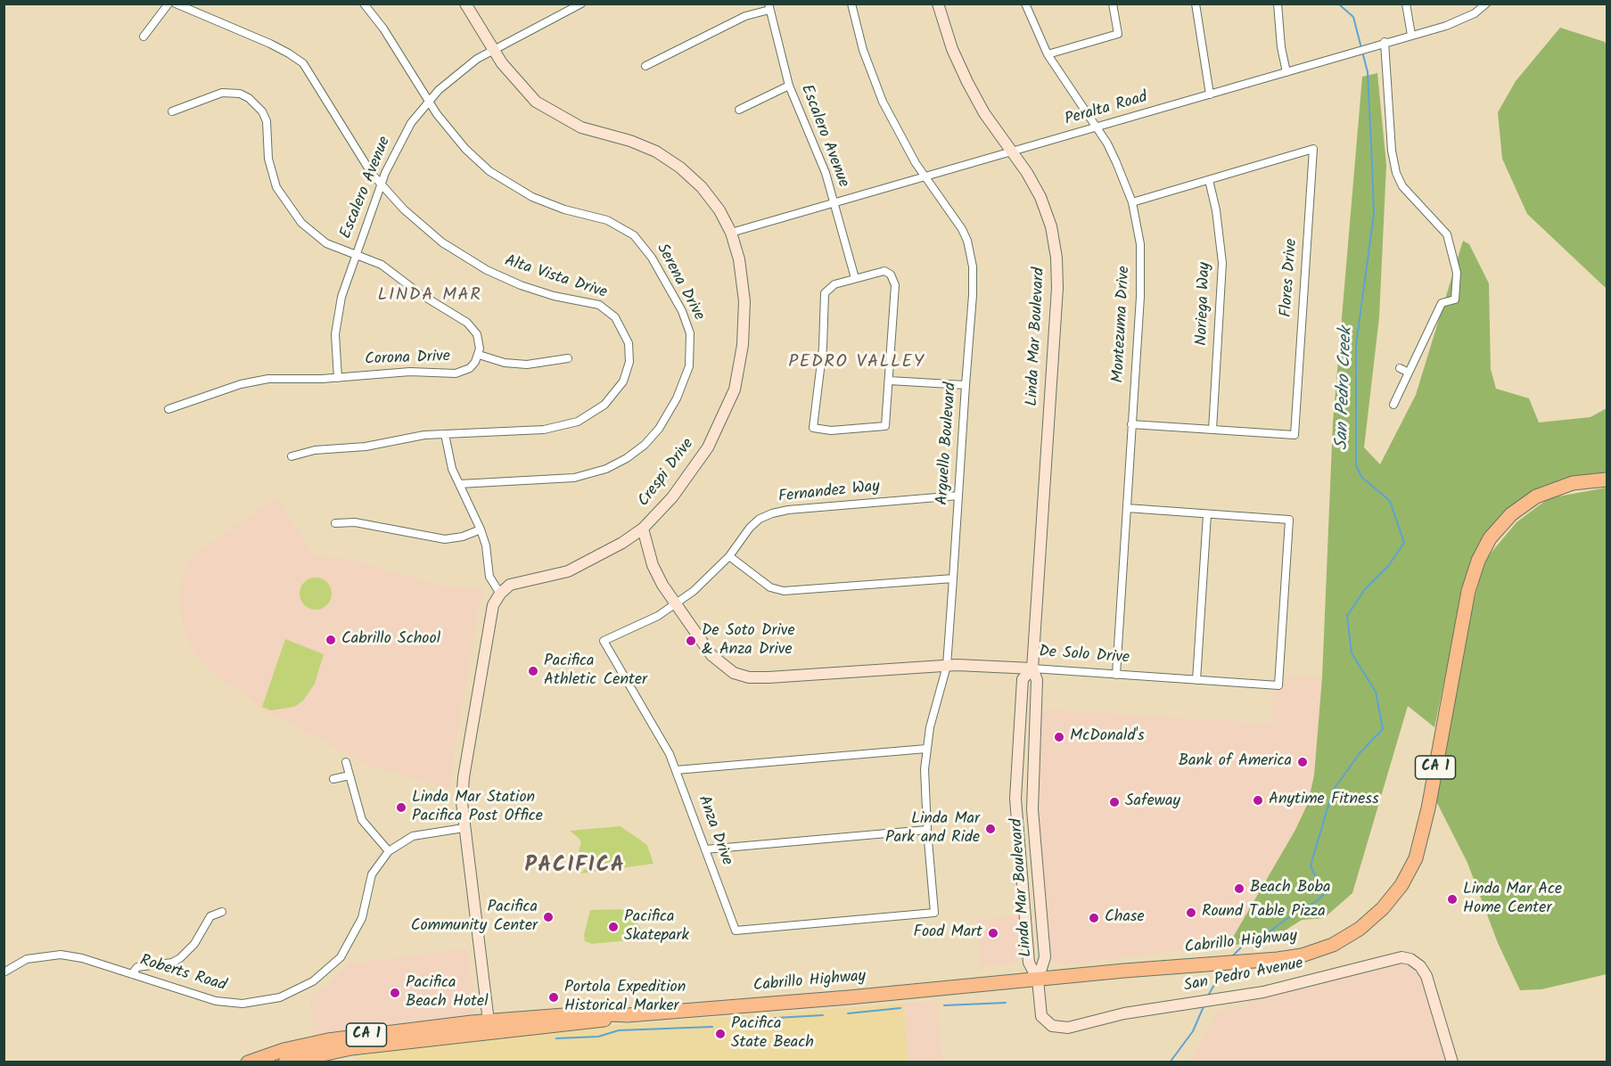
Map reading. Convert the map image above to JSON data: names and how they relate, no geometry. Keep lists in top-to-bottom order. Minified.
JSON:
{"streets":{"highway":["CA 1","Cabrillo Highway"],"street":["Peralta Road","Escalero Avenue","Alta Vista Drive","Flores Drive","Serena Drive","Noriega Way","Montezuma Drive","Linda Mar Boulevard","Corona Drive","Arguello Boulevard","Crespi Drive","Fernandez Way","De Solo Drive","Anza Drive","Roberts Road","San Pedro Avenue"]},"crossings":[["Peralta Road","Escalero Avenue"],["Peralta Road","Montezuma Drive"],["Peralta Road","Linda Mar Boulevard"],["Peralta Road","Arguello Boulevard"],["Peralta Road","Crespi Drive"],["Escalero Avenue","Alta Vista Drive"],["Escalero Avenue","Serena Drive"],["Escalero Avenue","Corona Drive"],["Escalero Avenue","Crespi Drive"],["Flores Drive","Noriega Way"],["Flores Drive","Montezuma Drive"],["Montezuma Drive","De Solo Drive"],["Linda Mar Boulevard","De Solo Drive"],["Linda Mar Boulevard","Cabrillo Highway"],["Linda Mar Boulevard","San Pedro Avenue"],["Arguello Boulevard","Fernandez Way"],["Arguello Boulevard","De Solo Drive"],["Arguello Boulevard","Anza Drive"],["Crespi Drive","De Solo Drive"],["Fernandez Way","De Solo Drive"],["Fernandez Way","Anza Drive"],["De Solo Drive","Anza Drive"],["Cabrillo Highway","San Pedro Avenue"]],"districts":["LINDA MAR","PEDRO VALLEY","PACIFICA"],"water":["San Pedro Creek"],"places":["Cabrillo School","De Soto Drive & Anza Drive","Pacifica Athletic Center","McDonald's","Bank of America","Anytime Fitness","Safeway","Linda Mar Station Pacifica Post Office","Linda Mar Park and Ride","Beach Boba","Linda Mar Ace Home Center","Round Table Pizza","Pacifica Community Center","Chase","Pacifica Skatepark","Food Mart","Pacifica Beach Hotel","Portola Expedition Historical Marker","Pacifica State Beach"]}
